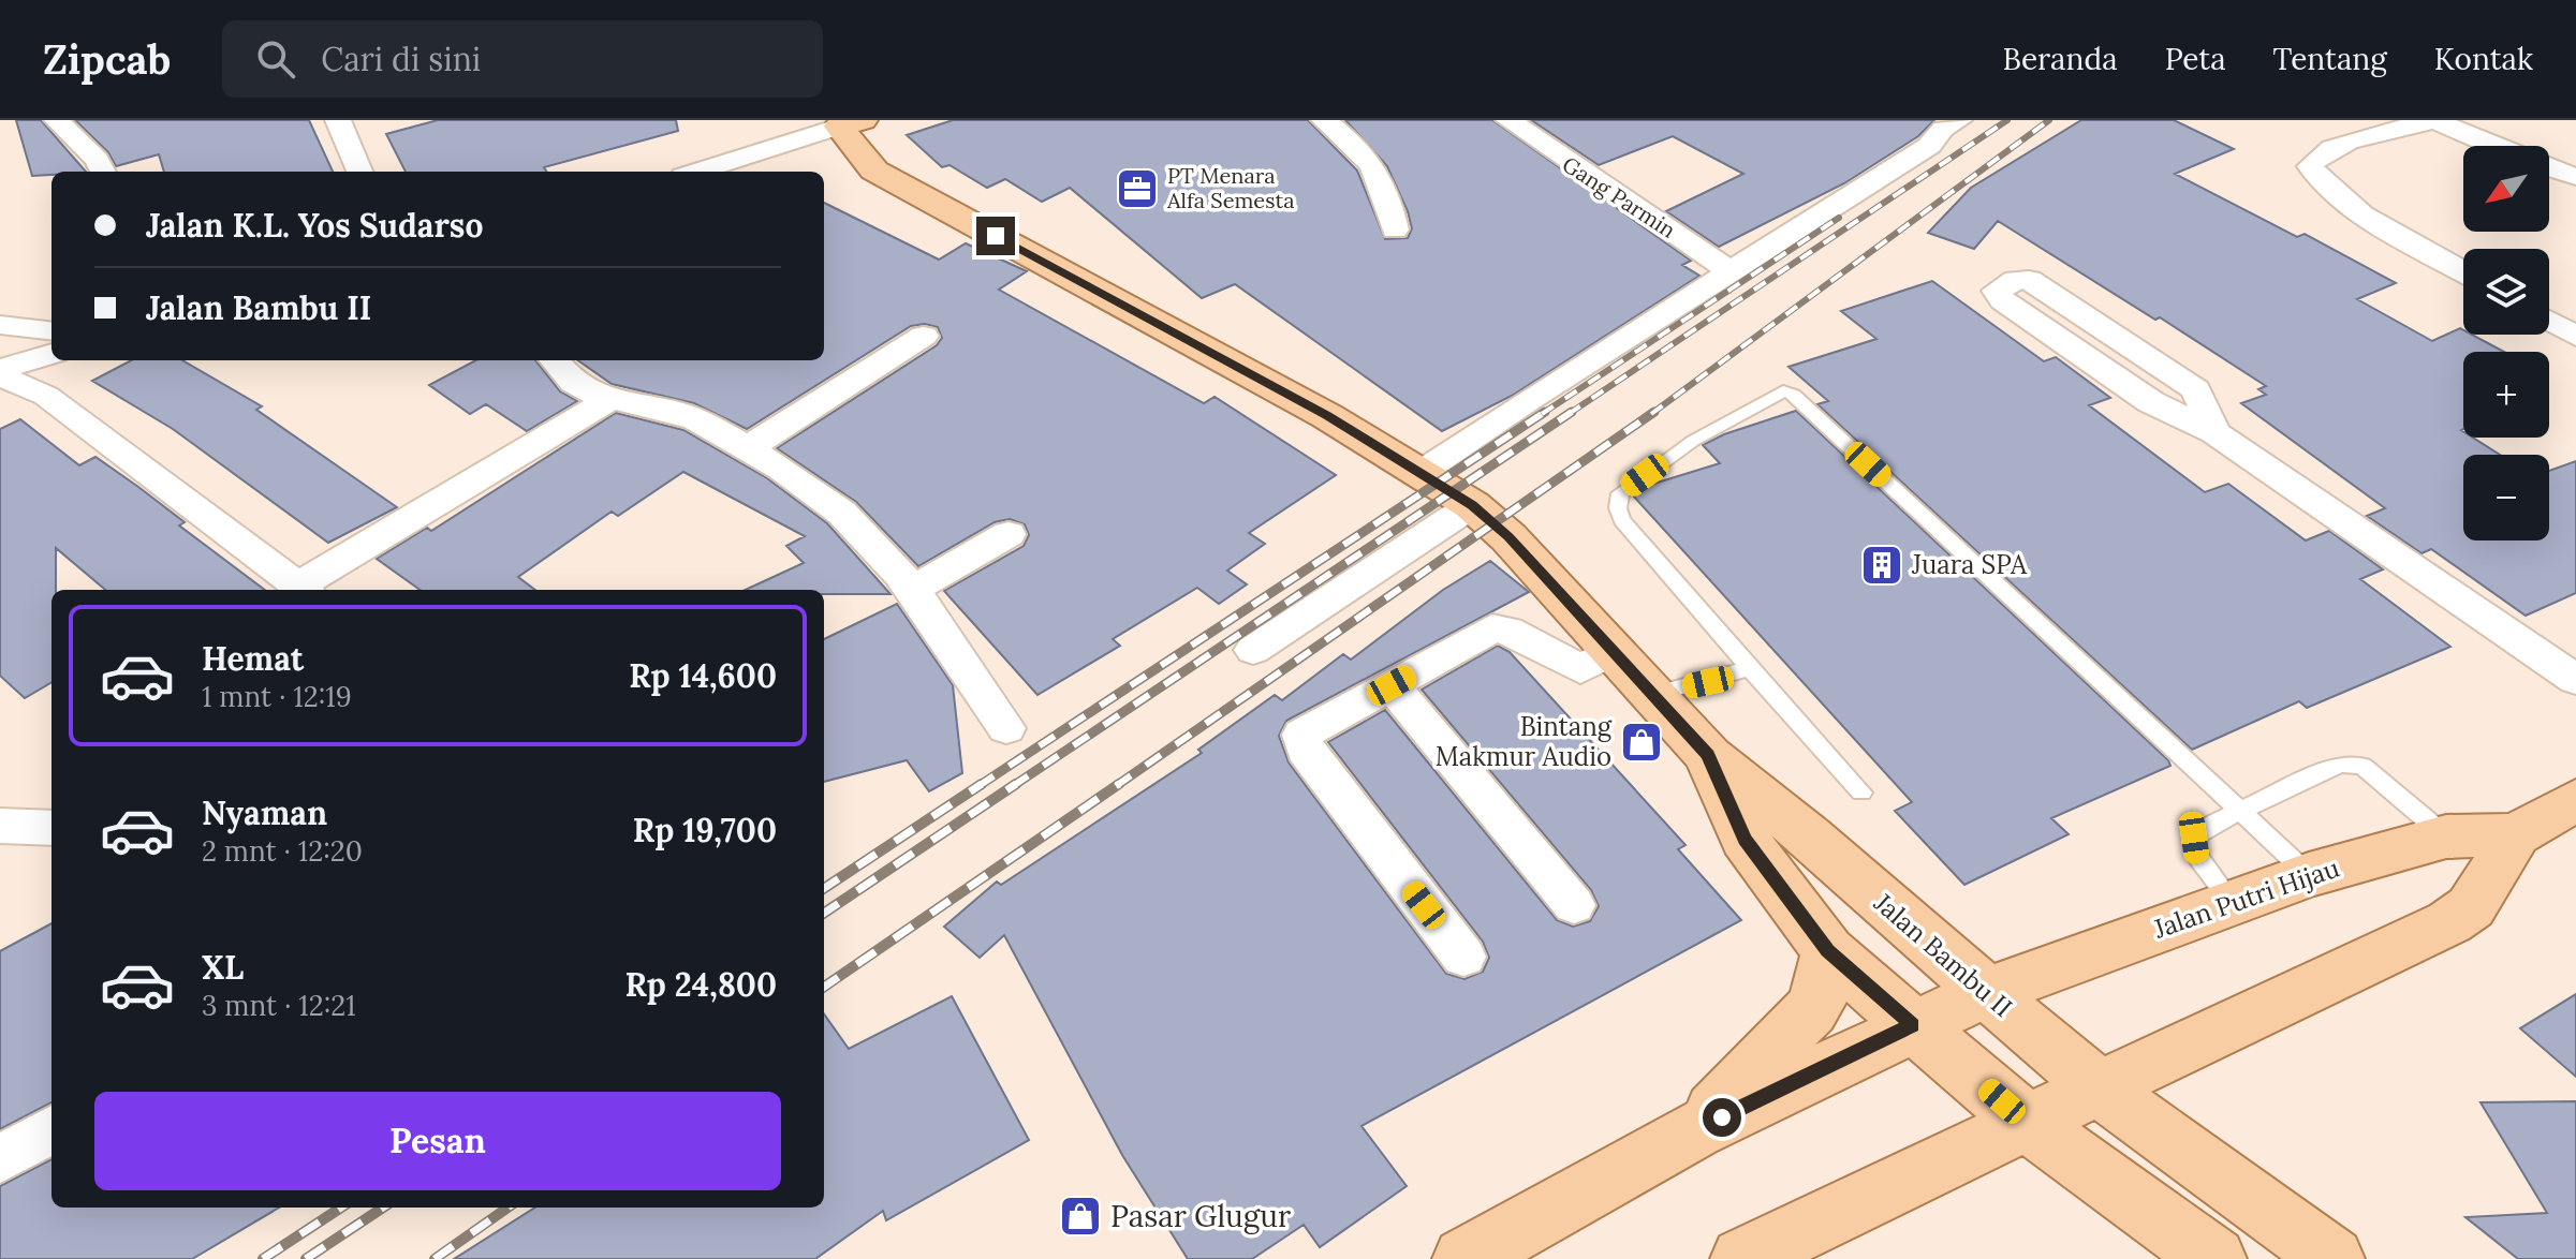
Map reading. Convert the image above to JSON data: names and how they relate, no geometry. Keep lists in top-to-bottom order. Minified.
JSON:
{"streets":{"main road":["Jalan Putri Hijau","Jalan Bambu II"],"street":["Gang Parmin"]},"crossings":[["Jalan Putri Hijau","Jalan Bambu II"]],"places":{"office":["PT Menara Alfa Semesta"],"building":["Juara SPA"],"shop":["Bintang Makmur Audio","Pasar Glugur"]},"north":"bottom left","page":{"header":"Zipcab","search":"Cari di sini","nav":["Beranda","Peta","Tentang","Kontak"],"map_buttons":["+","−"],"banner":["Jalan K.L. Yos Sudarso","Jalan Bambu II"],"list":[{"name":"Hemat","note":"1 mnt · 12:19","value":"Rp 14,600"},{"name":"Nyaman","note":"2 mnt · 12:20","value":"Rp 19,700"},{"name":"XL","note":"3 mnt · 12:21","value":"Rp 24,800"}],"buttons":"Pesan"}}
